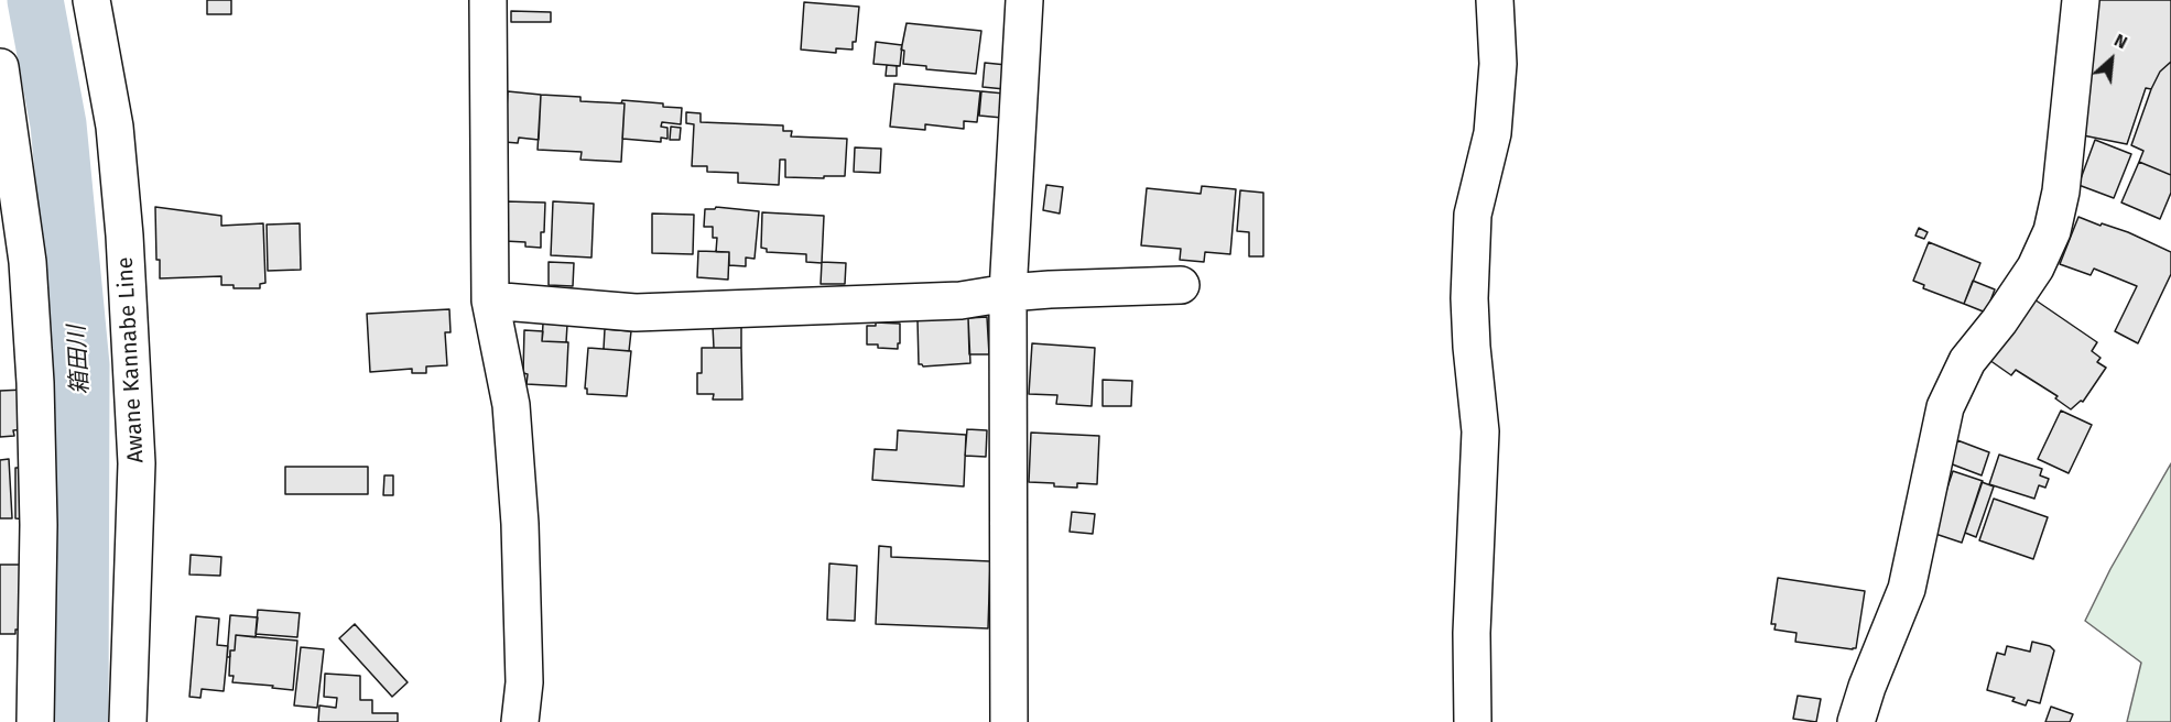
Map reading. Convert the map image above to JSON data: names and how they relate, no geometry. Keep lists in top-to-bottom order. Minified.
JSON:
{"streets":{"street":["Awane Kannabe Line"]},"water":["箱田川"],"north":"top right"}
